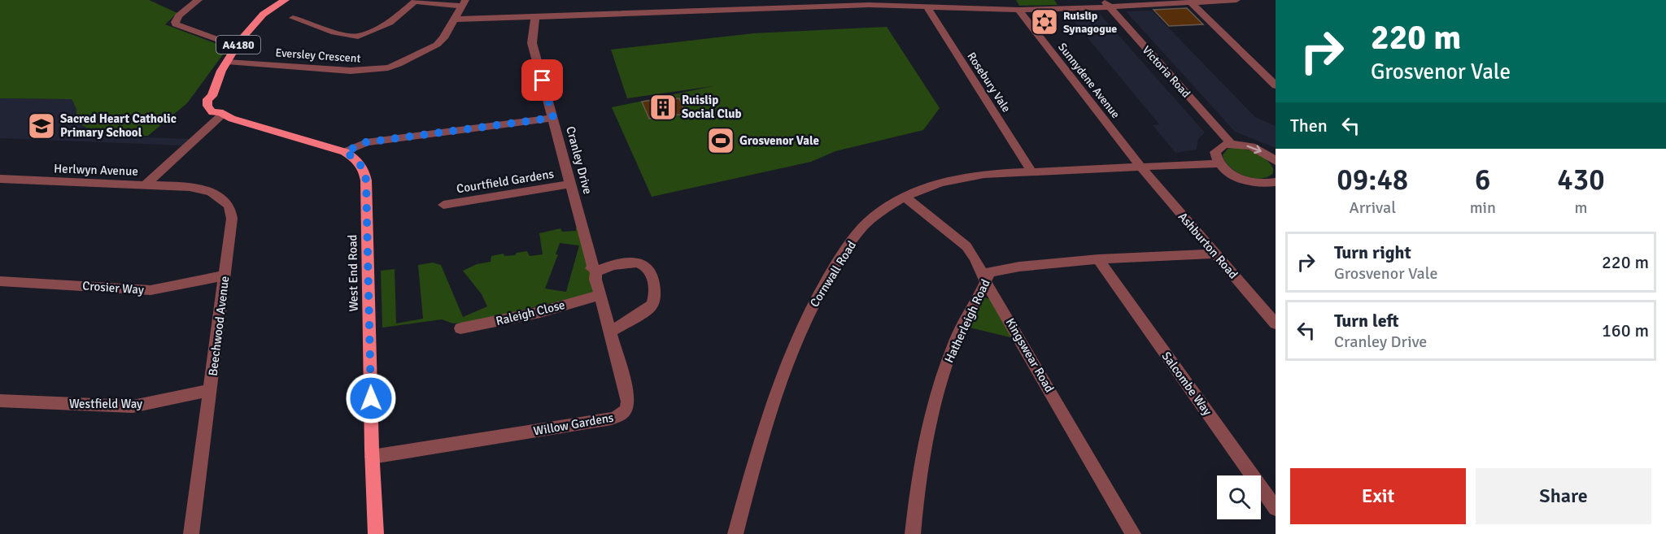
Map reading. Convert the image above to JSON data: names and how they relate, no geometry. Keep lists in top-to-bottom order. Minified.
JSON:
{"streets":{"main road":["A4180","West End Road"],"street":["Eversley Crescent","Victoria Road","Sunnydene Avenue","Rosebury Vale","Cranley Drive","Herlwyn Avenue","Courtfield Gardens","Ashburton Road","Cornwall Road","Crosier Way","Raleigh Close","Hatherleigh Road","Beechwood Avenue","Kingswear Road","Salcombe Way","Westfield Way","Willow Gardens"]},"crossings":[["A4180","Eversley Crescent"],["A4180","Herlwyn Avenue"],["A4180","West End Road"],["Sunnydene Avenue","Ashburton Road"],["Sunnydene Avenue","Cornwall Road"],["Rosebury Vale","Cornwall Road"],["Cranley Drive","Courtfield Gardens"],["Cranley Drive","Willow Gardens"],["Herlwyn Avenue","West End Road"],["Herlwyn Avenue","Beechwood Avenue"],["Ashburton Road","Cornwall Road"],["Ashburton Road","Hatherleigh Road"],["West End Road","Willow Gardens"],["Cornwall Road","Kingswear Road"],["Crosier Way","Beechwood Avenue"],["Raleigh Close","Willow Gardens"],["Hatherleigh Road","Kingswear Road"],["Hatherleigh Road","Salcombe Way"],["Beechwood Avenue","Westfield Way"]],"places":{"synagogue":["Ruislip Synagogue"],"building":["Ruislip Social Club"],"school or university":["Sacred Heart Catholic Primary School"],"sports":["Grosvenor Vale"]},"page":{"turn":["220 m","Grosvenor Vale"],"then":"Then","eta":["09:48","Arrival","6","min","430","m"],"list":[{"name":"Turn right","note":"Grosvenor Vale","value":"220 m"},{"name":"Turn left","note":"Cranley Drive","value":"160 m"}],"buttons":["Exit","Share"]}}
